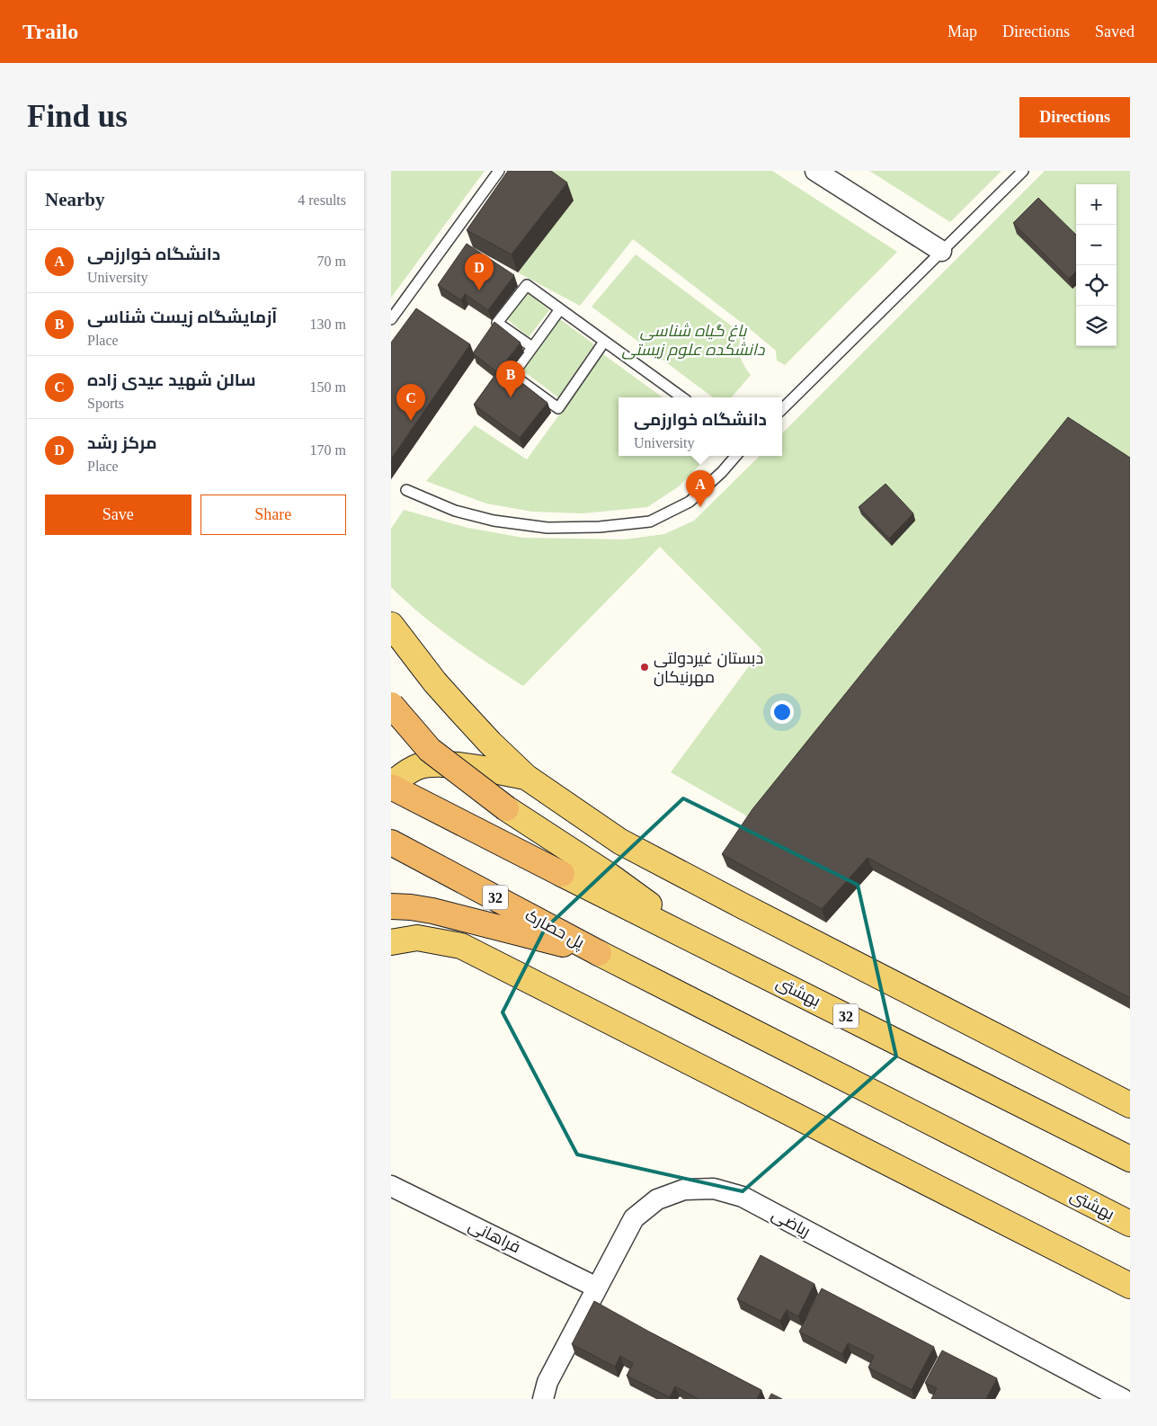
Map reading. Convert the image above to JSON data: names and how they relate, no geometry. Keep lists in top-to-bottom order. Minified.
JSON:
{"streets":{"highway":["32","پل حصارک"],"main road":["بهشتى"],"street":["ریاضی","فراهانی"]},"crossings":[["32","بهشتى"],["پل حصارک","بهشتى"],["ریاضی","فراهانی"]],"parks":["باغ گیاه شناسی دانشکده علوم زیستی"],"places":["دبستان غیردولتی مهرنیکان"],"page":{"header":"Trailo","nav":["Map","Directions","Saved"],"buttons":["Directions",["Save","Share"]],"title":"Find us","heading":["Nearby","4 results"],"map_buttons":["+","−"],"list":[{"mark":"A","name":"دانشگاه خوارزمی","note":"University","value":"70 m"},{"mark":"B","name":"آزمایشگاه زیست شناسی","note":"Place","value":"130 m"},{"mark":"C","name":"سالن شهید عیدی زاده","note":"Sports","value":"150 m"},{"mark":"D","name":"مرکز رشد","note":"Place","value":"170 m"}],"pins":["D","B","C","A"],"popup":["دانشگاه خوارزمی","University"]}}
